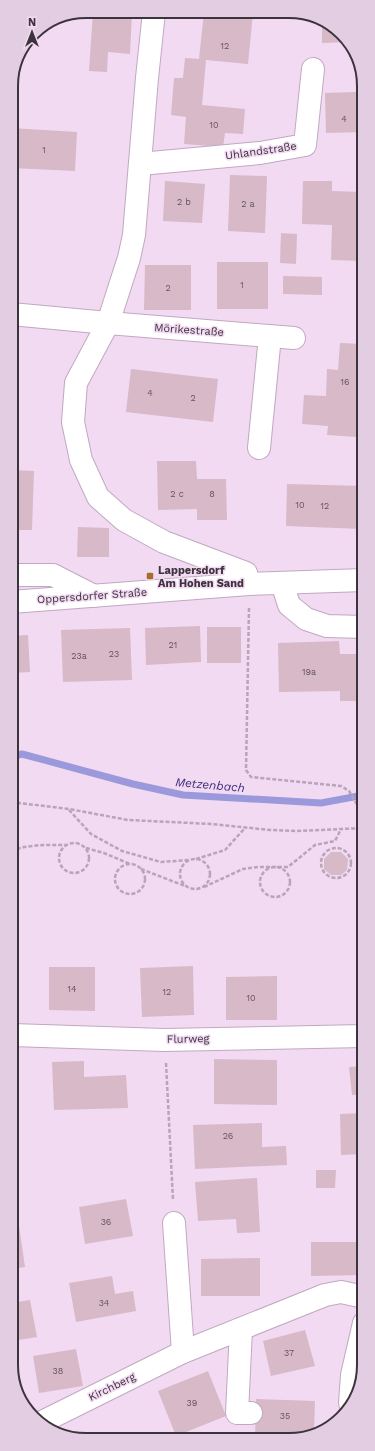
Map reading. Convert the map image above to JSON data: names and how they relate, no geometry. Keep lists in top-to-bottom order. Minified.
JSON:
{"streets":{"street":["Uhlandstraße","Mörikestraße","Oppersdorfer Straße","Flurweg","Kirchberg"]},"water":["Metzenbach"],"places":{"transit":["Lappersdorf Am Hohen Sand"]},"house_numbers":["12","4","10","1","2 b","2 a","1","2","16","4","2","2 c","8","10","12","21","23","23a","19a","14","12","10","26","36","34","37","38","39","35"],"north":"top"}
